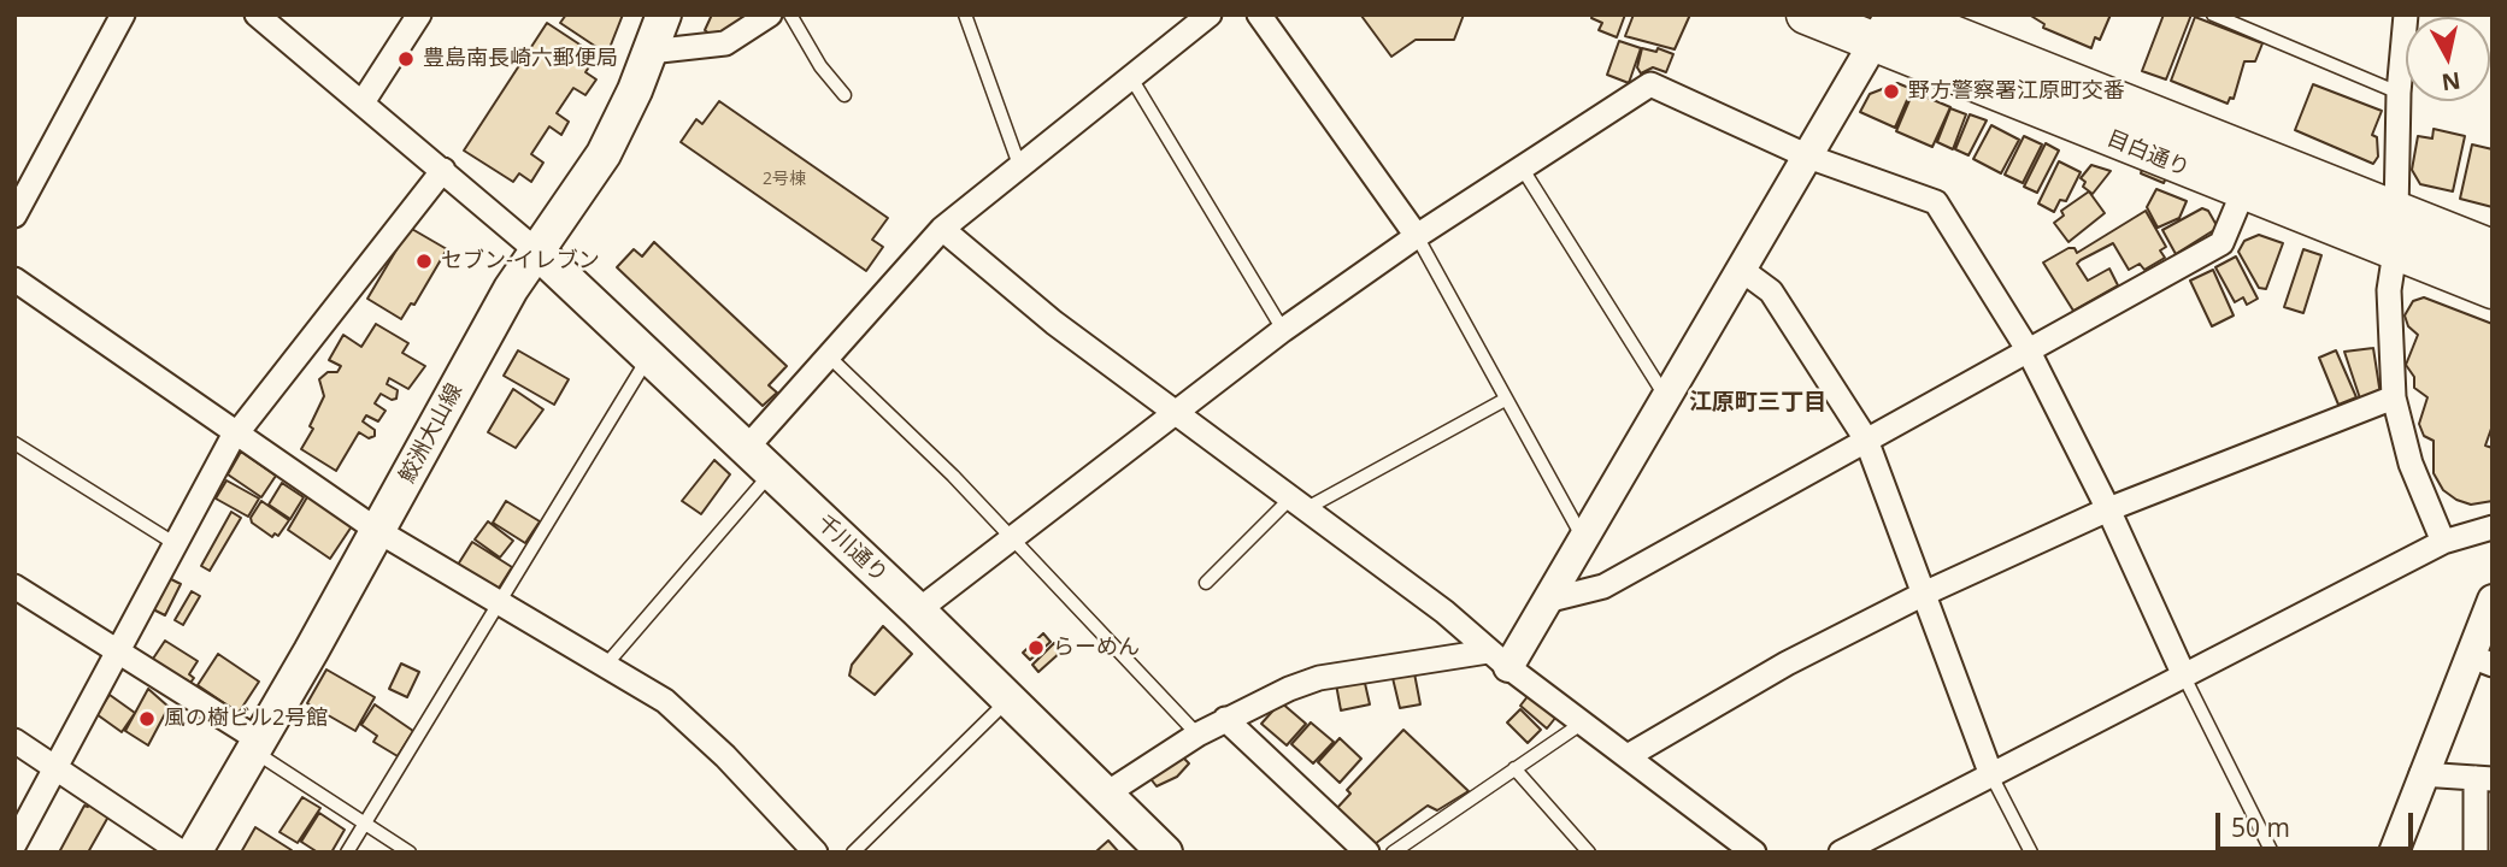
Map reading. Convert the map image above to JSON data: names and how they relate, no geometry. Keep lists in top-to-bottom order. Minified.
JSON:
{"streets":{"main road":["目白通り","鮫洲大山線","千川通り"]},"crossings":[["鮫洲大山線","千川通り"]],"districts":["江原町三丁目"],"places":["豊島南長崎六郵便局","野方警察署江原町交番","セブン-イレブン","らーめん","風の樹ビル2号館"],"house_numbers":["2号棟"],"scale_bar":"50 m","north":"bottom"}
